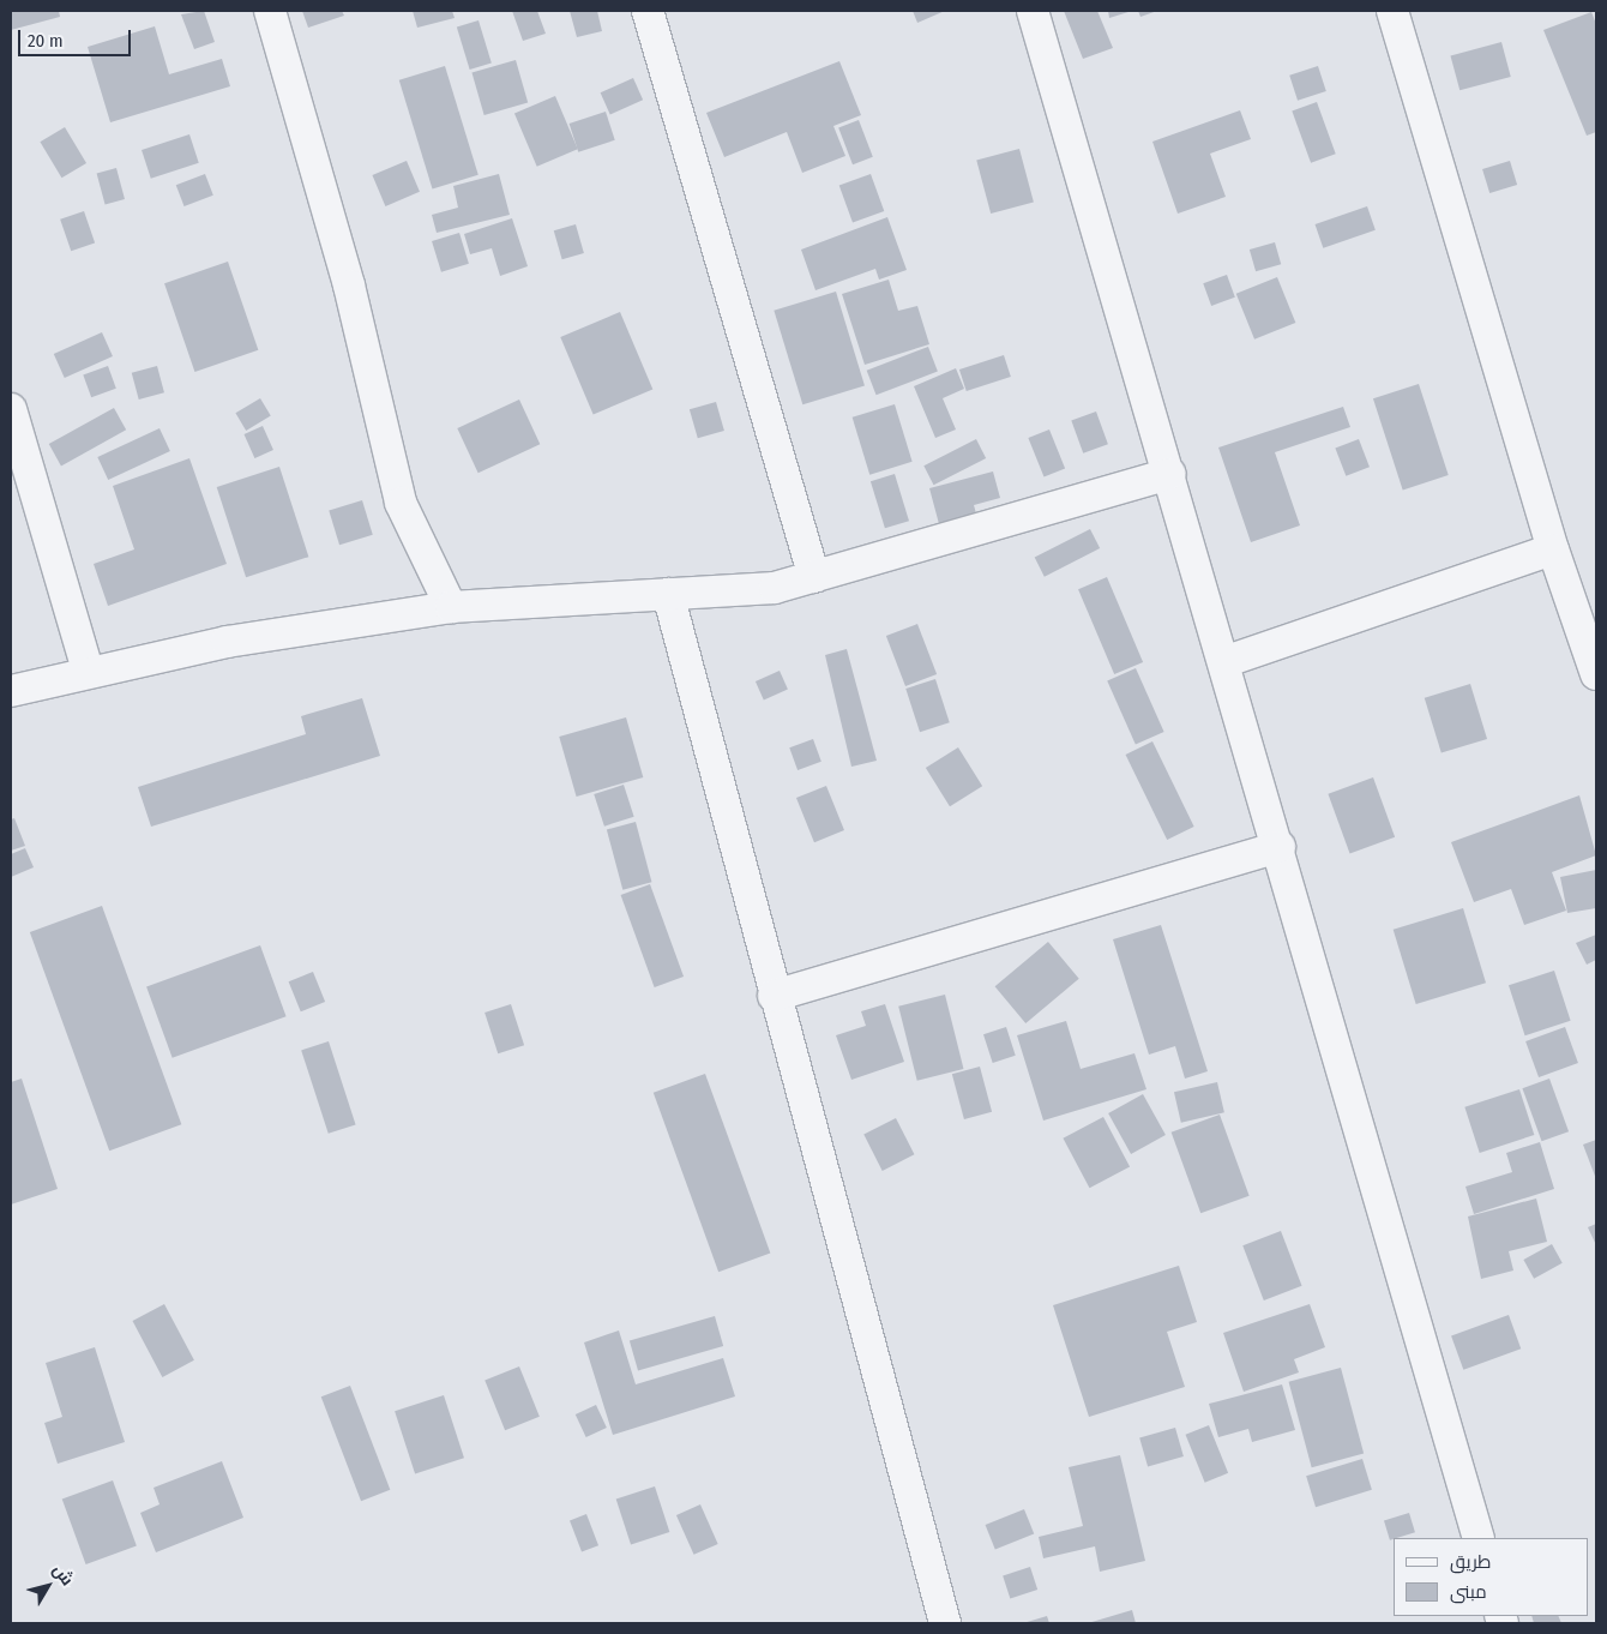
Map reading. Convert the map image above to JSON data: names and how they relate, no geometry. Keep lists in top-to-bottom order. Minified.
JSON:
{"legend":["طريق","مبنى"],"scale_bar":"20 m","north":"top right"}
